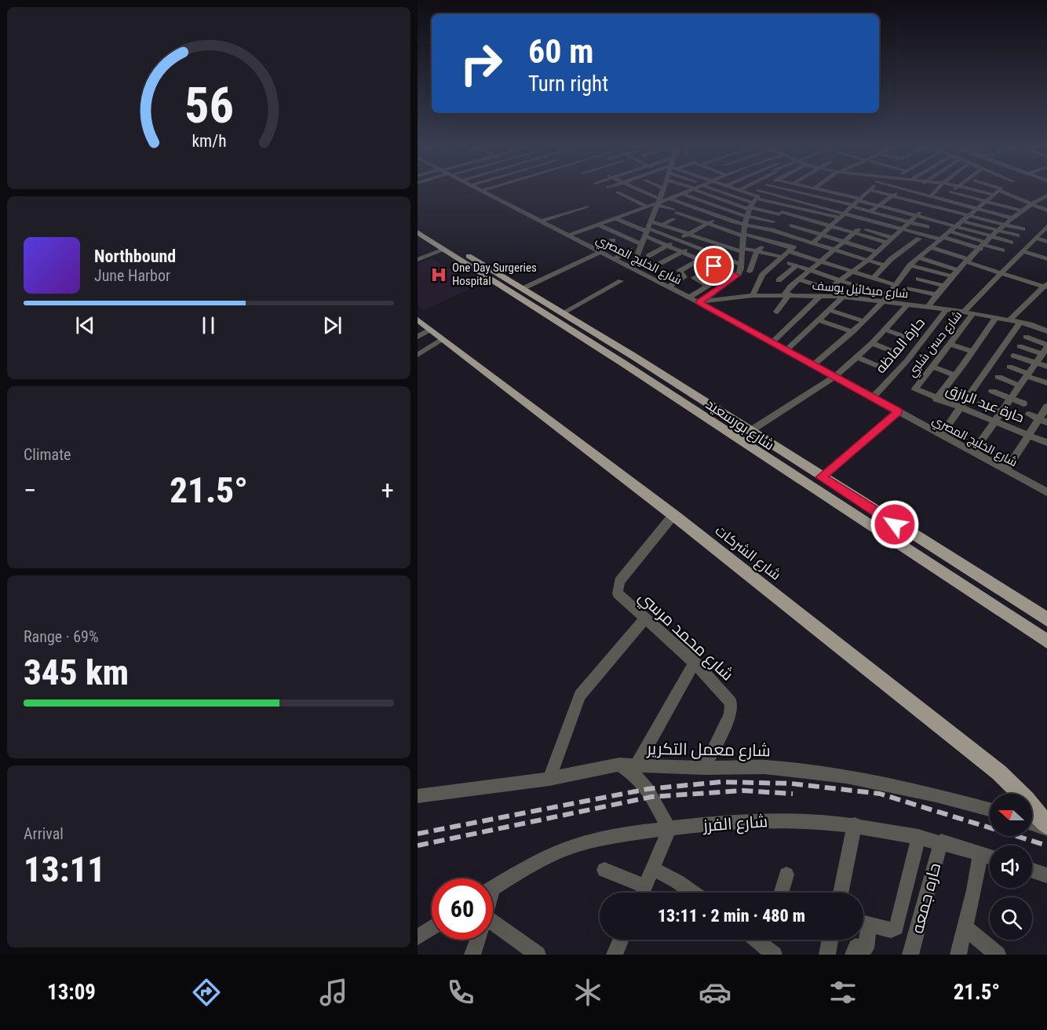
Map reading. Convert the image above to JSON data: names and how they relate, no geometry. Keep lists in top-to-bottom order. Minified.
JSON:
{"streets":{"main road":["شارع بورسعيد","شارع الشركات"],"street":["شارع الخليج المصري","شارع ميخائيل يوسف","شارع حسن شلبي","حارة الماظه","حارة عبد الرازق","شارع محمد مرسي","شارع معمل التكرير","شارع الفرز","حاره جمعه"]},"crossings":[["شارع الخليج المصري","شارع ميخائيل يوسف"],["شارع الخليج المصري","حارة الماظه"],["شارع ميخائيل يوسف","شارع حسن شلبي"],["شارع ميخائيل يوسف","حارة الماظه"],["شارع حسن شلبي","حارة عبد الرازق"],["شارع الشركات","شارع محمد مرسي"],["شارع محمد مرسي","شارع معمل التكرير"],["شارع الفرز","حاره جمعه"]],"places":{"hospital":["One Day Surgeries Hospital"]},"north":"left","page":{"turn":["60 m","Turn right"],"song":["Northbound","June Harbor"],"tile":["Climate",["Range · 69%","345 km"],["Arrival","13:11"]],"heat":["−","21.5°","+"],"limit":"60","trip":"13:11 · 2 min · 480 m","tabs":["13:09","21.5°"],"gauge":["56","km/h"]}}
